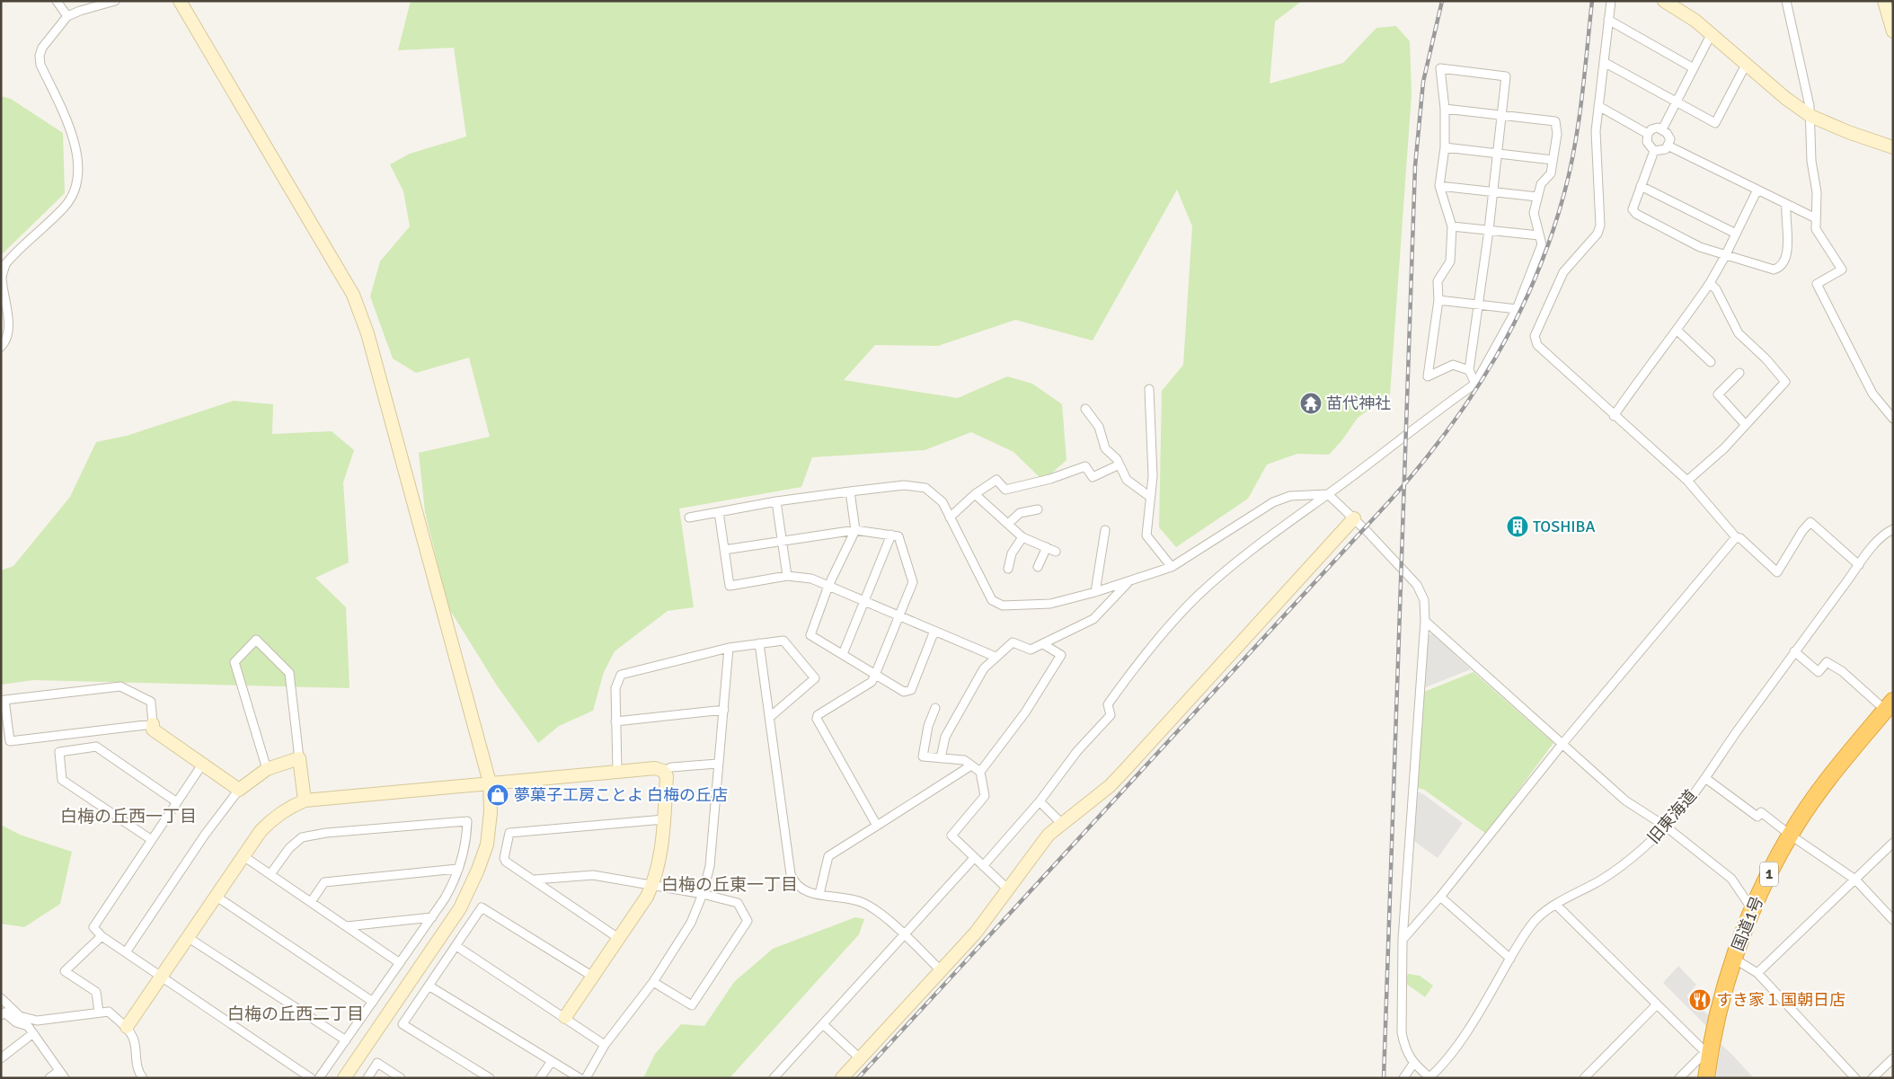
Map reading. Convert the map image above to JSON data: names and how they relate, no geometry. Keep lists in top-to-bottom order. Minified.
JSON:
{"streets":{"highway":["1","国道1号"],"street":["旧東海道"]},"districts":["白梅の丘西一丁目","白梅の丘東一丁目","白梅の丘西二丁目"],"places":{"temple":["苗代神社"],"building":["TOSHIBA"],"shop":["夢菓子工房ことよ 白梅の丘店"],"restaurant":["すき家１国朝日店"]}}
